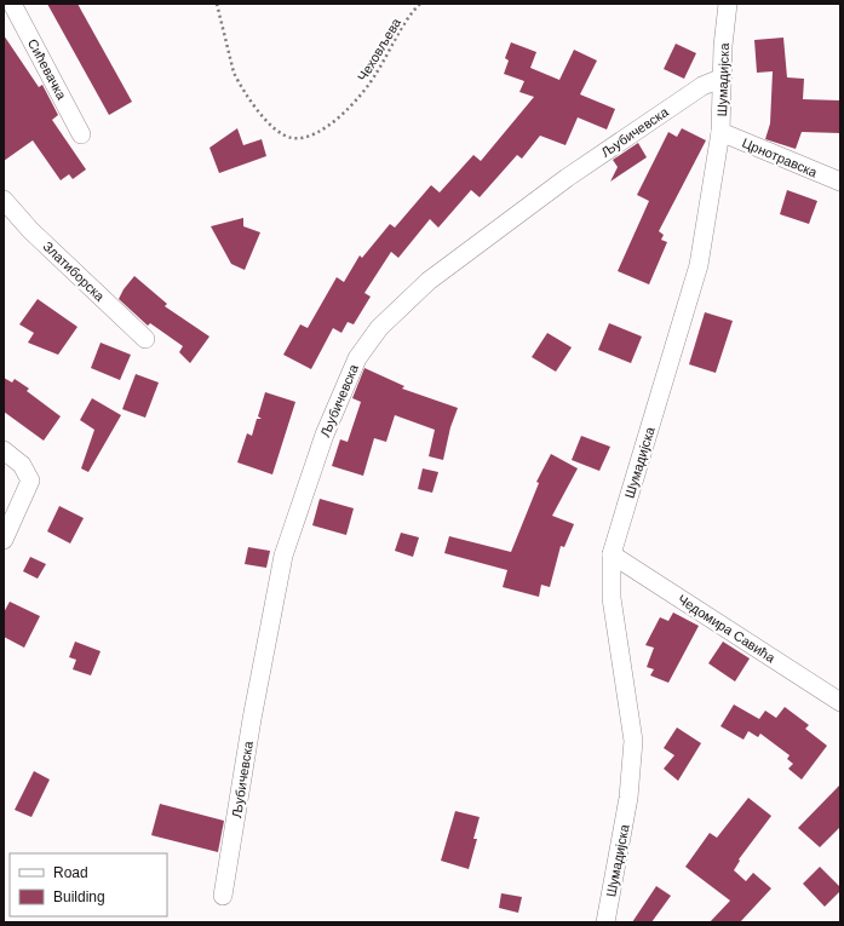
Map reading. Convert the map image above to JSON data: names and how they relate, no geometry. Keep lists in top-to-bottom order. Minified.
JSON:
{"streets":{"street":["Сићевачка","Шумадијска","Љубичевска","Црнотравска","Златиборска","Чедомира Савића"],"path":["Чеховљева"]},"crossings":[["Шумадијска","Љубичевска"],["Шумадијска","Црнотравска"],["Шумадијска","Чедомира Савића"]],"legend":["Road","Building"]}
